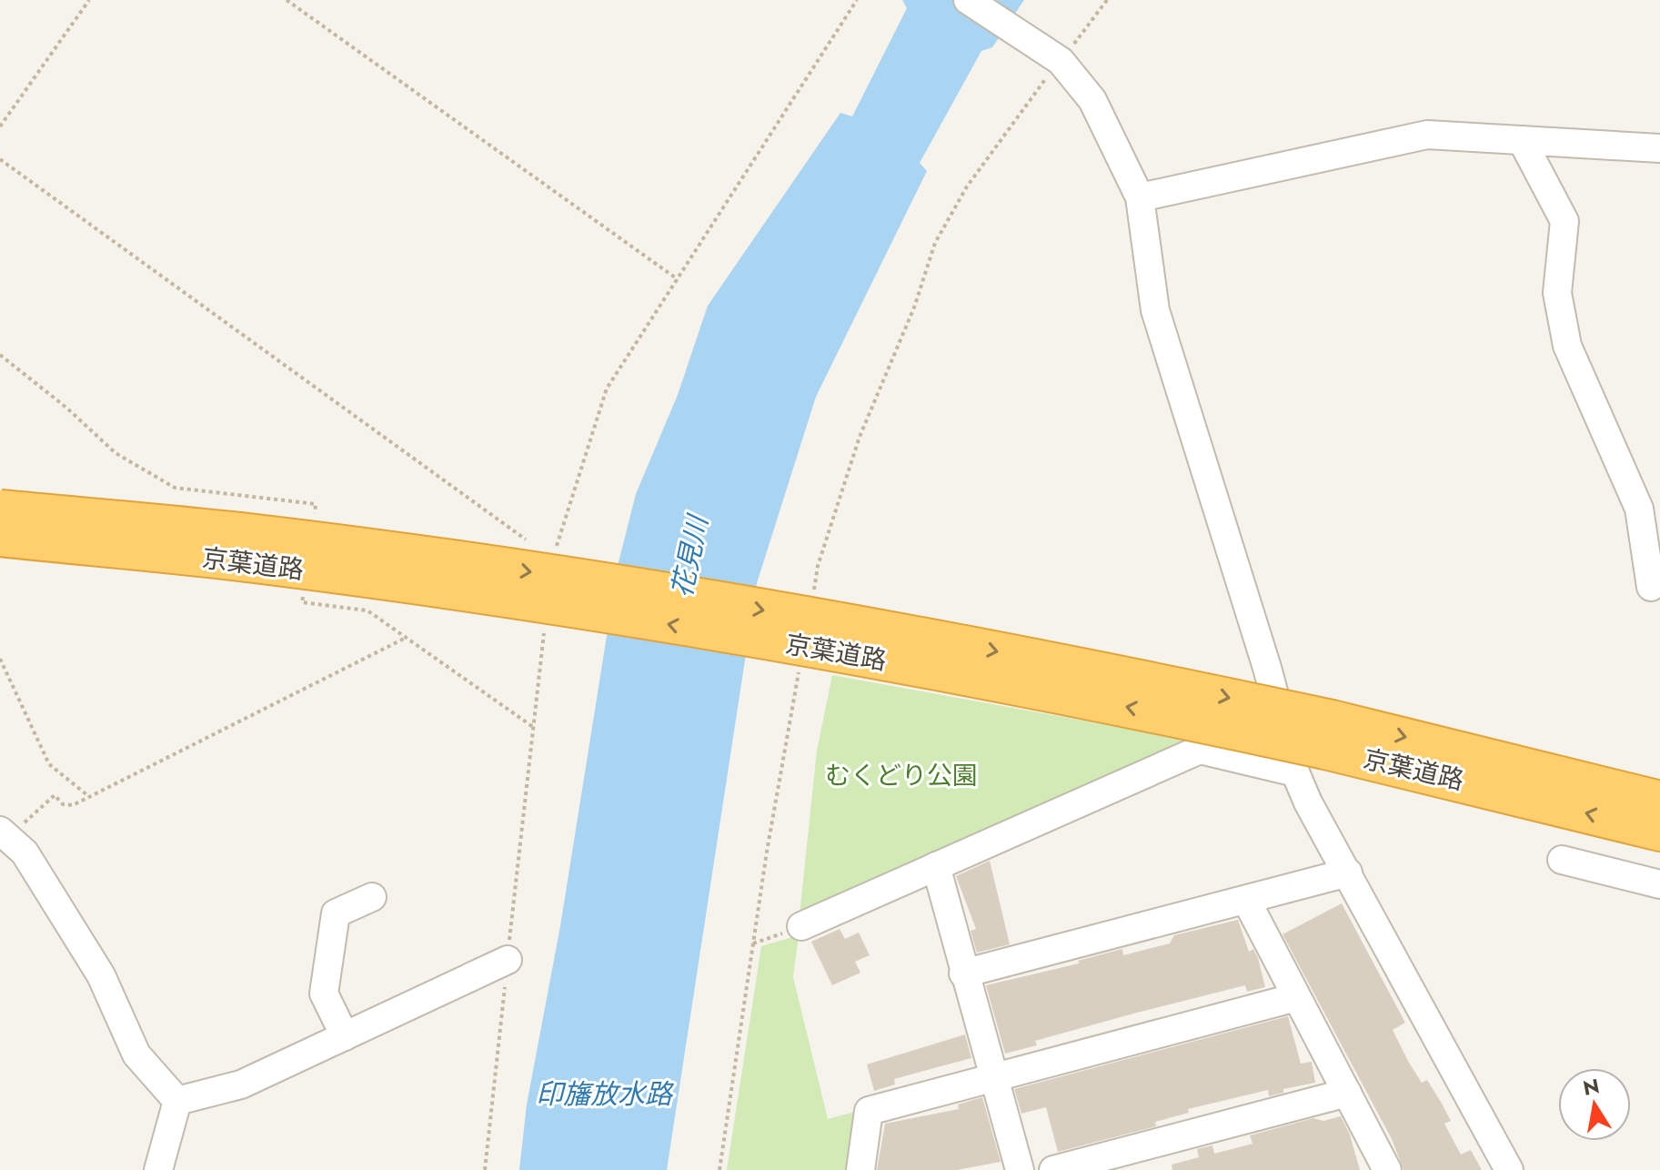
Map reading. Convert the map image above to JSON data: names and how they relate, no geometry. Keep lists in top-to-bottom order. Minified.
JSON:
{"streets":{"highway":["京葉道路"]},"water":["花見川","印旛放水路"],"parks":["むくどり公園"],"north":"top"}
